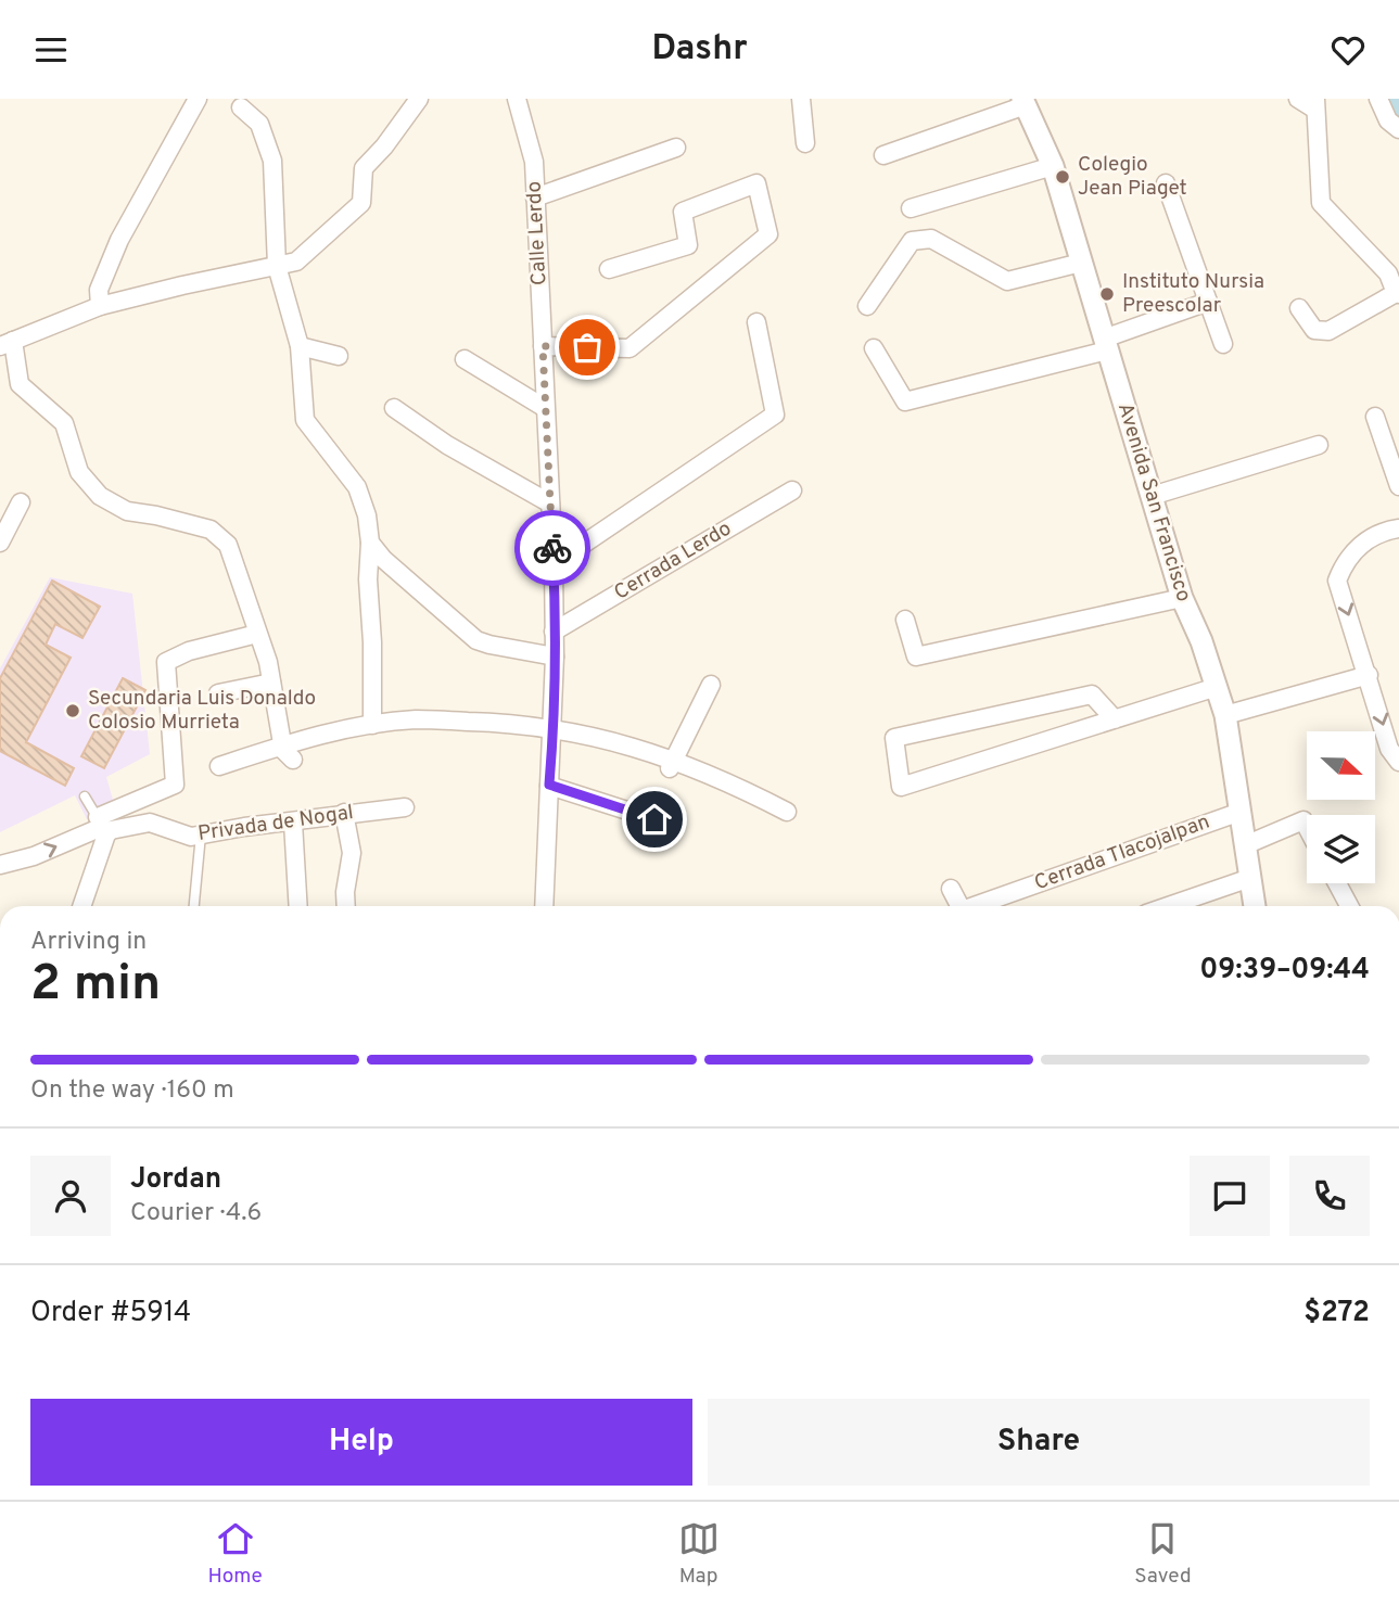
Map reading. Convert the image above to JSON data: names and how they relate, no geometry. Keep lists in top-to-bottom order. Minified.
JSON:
{"streets":{"street":["Calle Lerdo","Avenida San Francisco","Cerrada Lerdo","Privada de Nogal","Cerrada Tlacojalpan"]},"crossings":[["Calle Lerdo","Cerrada Lerdo"],["Avenida San Francisco","Cerrada Tlacojalpan"]],"places":["Colegio Jean Piaget","Instituto Nursia Preescolar","Secundaria Luis Donaldo Colosio Murrieta"],"north":"right","page":{"header":"Dashr","heading":["2 min","Arriving in","09:39–09:44"],"panel":["Jordan","Courier · 4.6","Order #5914","$272"],"bar":"On the way · 160 m","buttons":["Help","Share"],"tabs":["Home","Map","Saved"]}}
